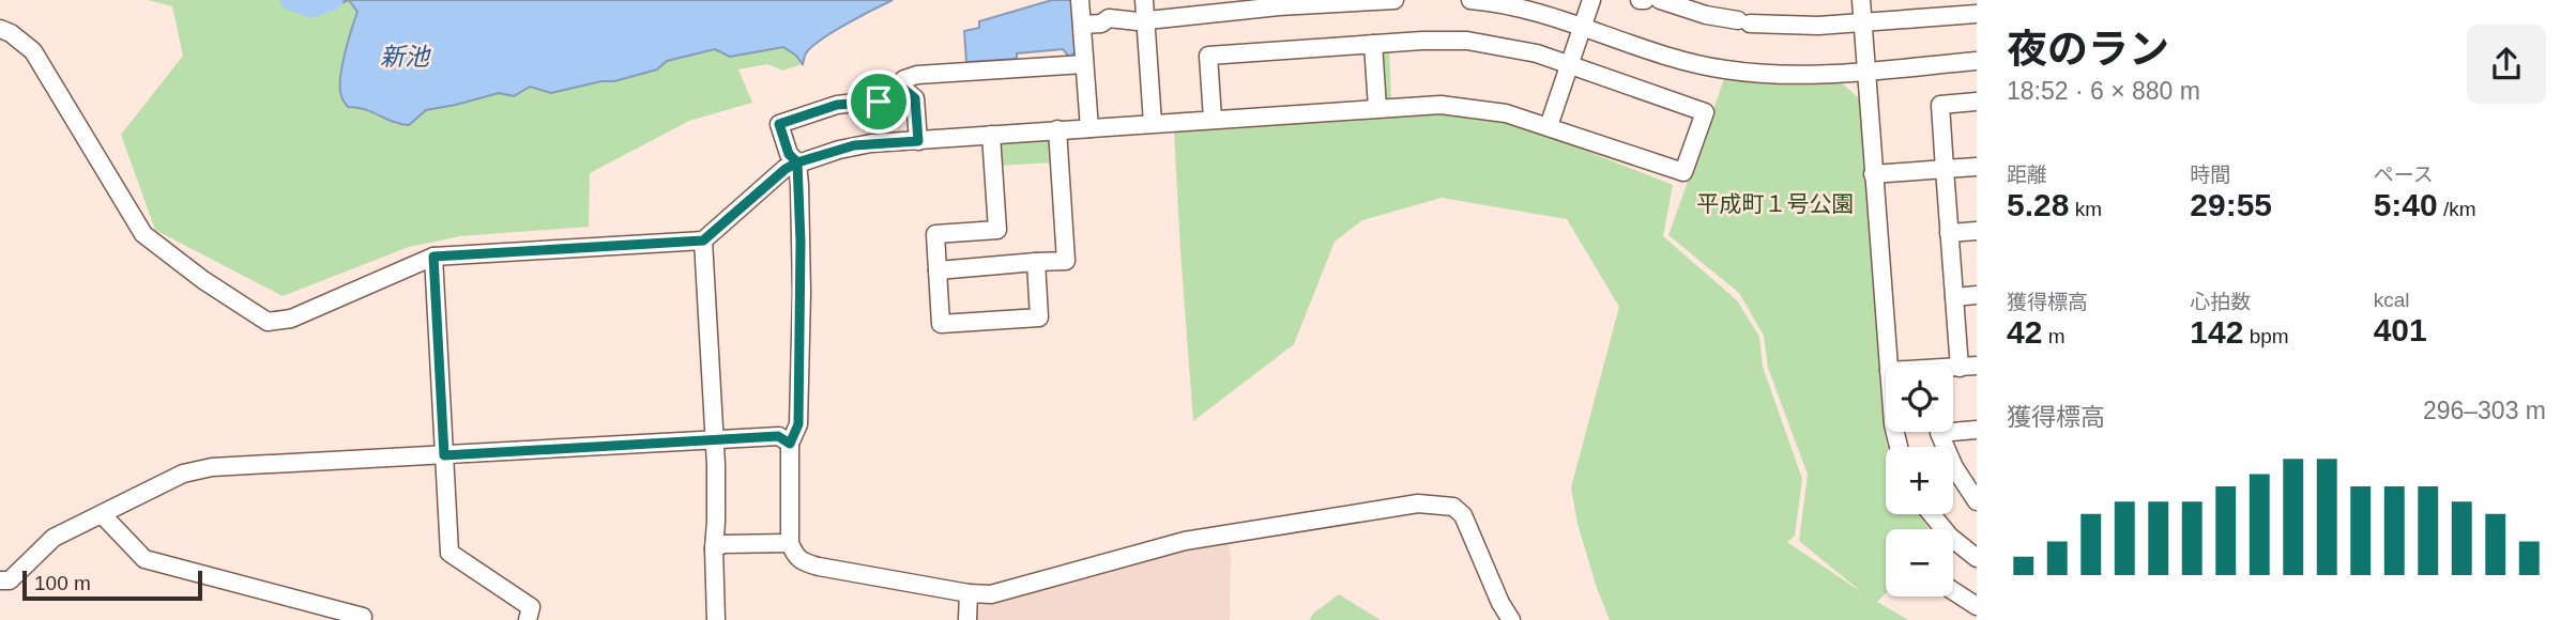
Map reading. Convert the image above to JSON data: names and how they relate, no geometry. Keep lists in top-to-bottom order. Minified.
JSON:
{"water":["新池"],"parks":["平成町１号公園"],"scale_bar":"100 m","page":{"heading":["夜のラン","18:52 · 6 × 880 m"],"stats":[["距離","5.28 km"],["時間","29:55"],["ペース","5:40 /km"],["獲得標高","42 m"],["心拍数","142 bpm"],["kcal","401"]],"map_buttons":["+","−"],"chart":["獲得標高","296–303 m"],"scale":"100 m"}}
